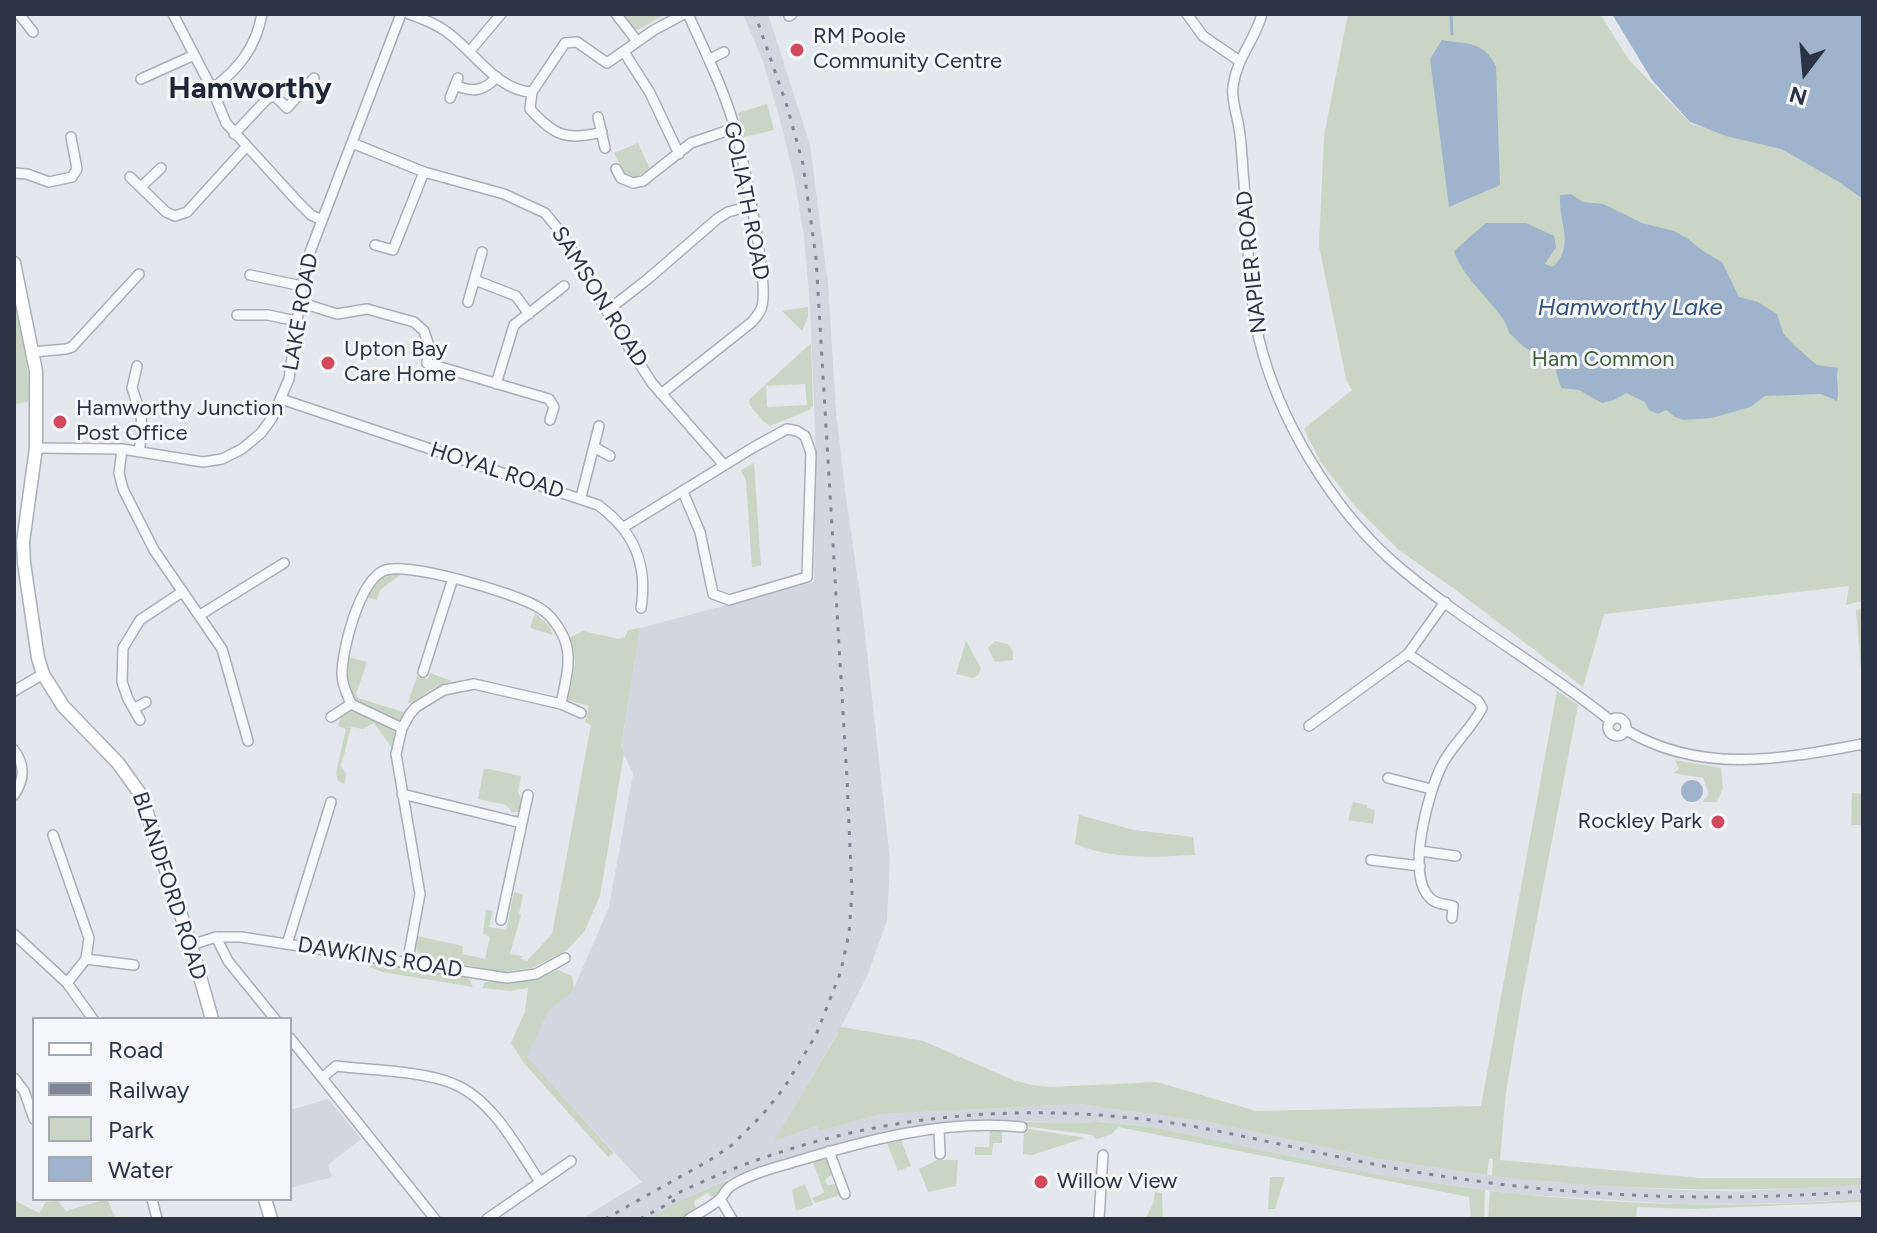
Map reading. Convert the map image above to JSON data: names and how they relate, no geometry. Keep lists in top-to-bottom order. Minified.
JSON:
{"streets":{"main road":["BLANDFORD ROAD"],"street":["GOLIATH ROAD","NAPIER ROAD","SAMSON ROAD","LAKE ROAD","HOYAL ROAD","DAWKINS ROAD"]},"crossings":[["GOLIATH ROAD","SAMSON ROAD"],["SAMSON ROAD","LAKE ROAD"],["LAKE ROAD","HOYAL ROAD"],["LAKE ROAD","BLANDFORD ROAD"],["BLANDFORD ROAD","DAWKINS ROAD"]],"districts":["Hamworthy"],"water":["Hamworthy Lake"],"parks":["Ham Common"],"places":["RM Poole Community Centre","Upton Bay Care Home","Hamworthy Junction Post Office","Rockley Park","Willow View"],"legend":["Road","Railway","Park","Water"],"north":"bottom"}
